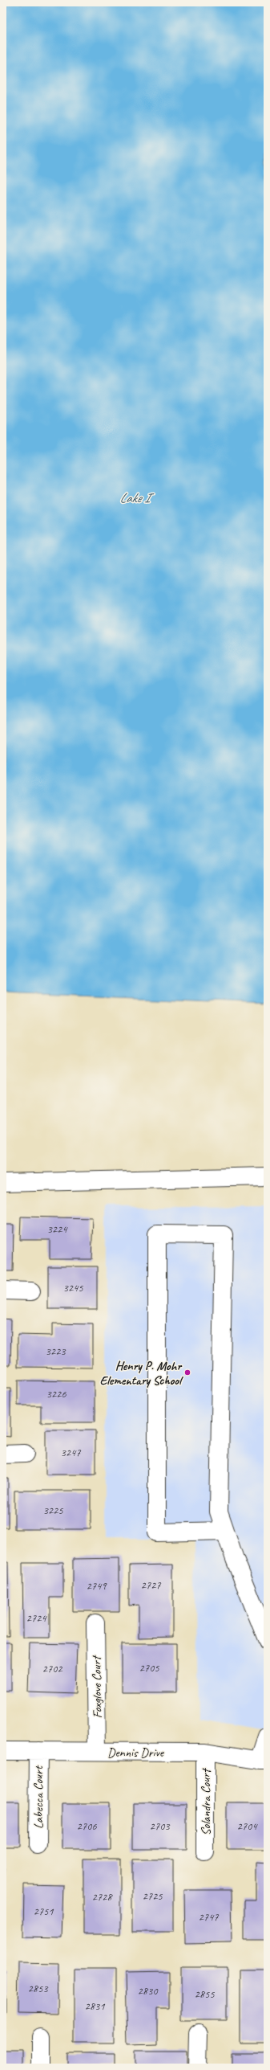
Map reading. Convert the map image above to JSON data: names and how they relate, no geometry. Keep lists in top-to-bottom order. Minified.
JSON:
{"streets":{"street":["Foxglove Court","Dennis Drive","Labecca Court","Solandra Court"]},"crossings":[["Foxglove Court","Dennis Drive"],["Dennis Drive","Labecca Court"],["Dennis Drive","Solandra Court"]],"water":["Lake I"],"places":["Henry P. Mohr Elementary School"],"house_numbers":["3224","3245","3223","3226","3247","3225","2727","2749","2724","2705","2702","2706","2703","2704","2725","2728","2751","2747","2853","2830","2855","2831"]}
